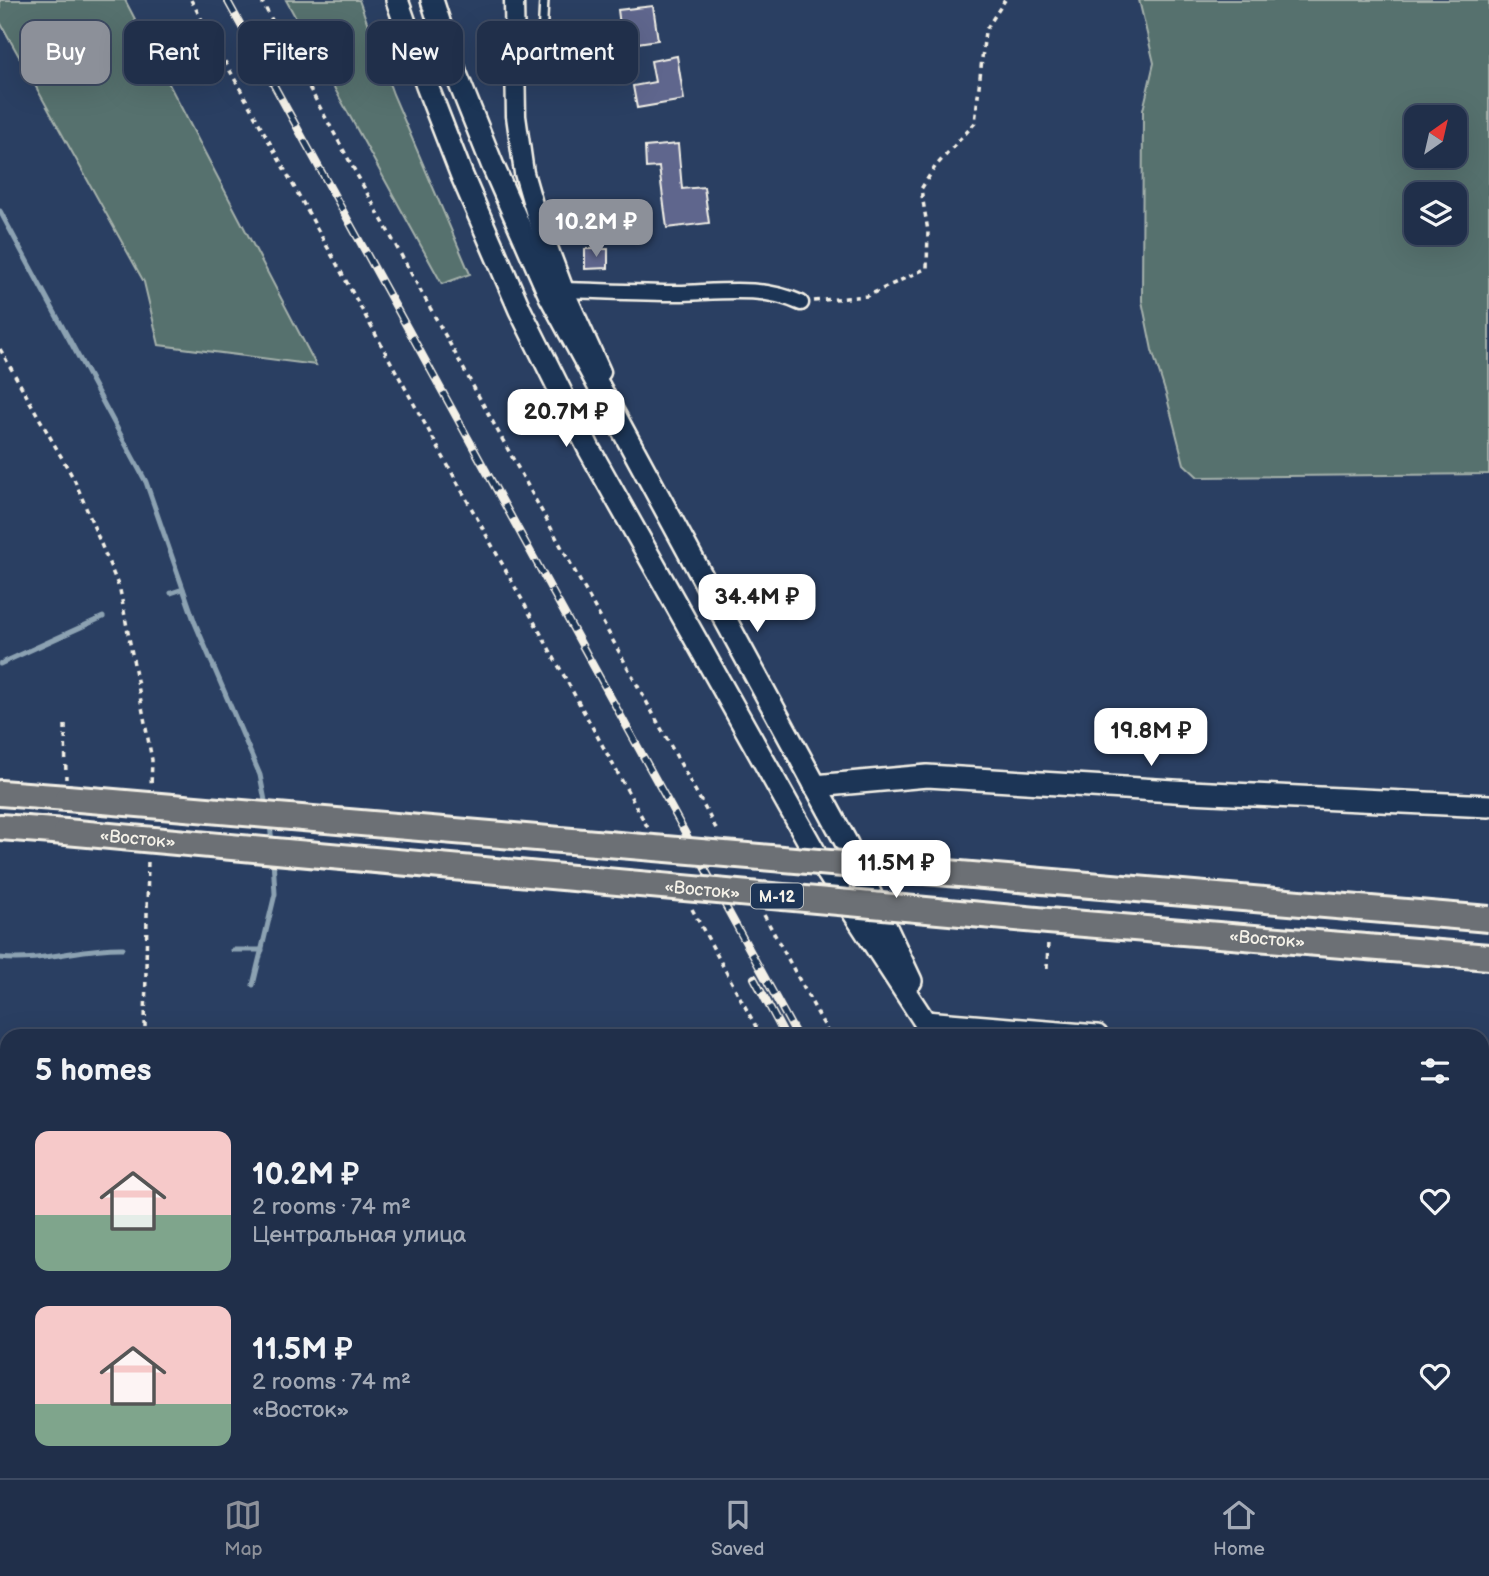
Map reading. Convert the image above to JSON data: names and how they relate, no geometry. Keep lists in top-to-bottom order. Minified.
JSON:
{"streets":{"highway":["«Восток»","М-12"]},"north":"top right","page":{"chip":["Buy","Rent","Filters","New","Apartment"],"price":["10.2M ₽","20.7M ₽","34.4M ₽","19.8M ₽","11.5M ₽"],"heading":"5 homes","list":[{"name":"10.2M ₽","note":"2 rooms · 74 m² · Центральная улица"},{"name":"11.5M ₽","note":"2 rooms · 74 m² · «Восток»"}],"tabs":["Map","Saved","Home"]}}
